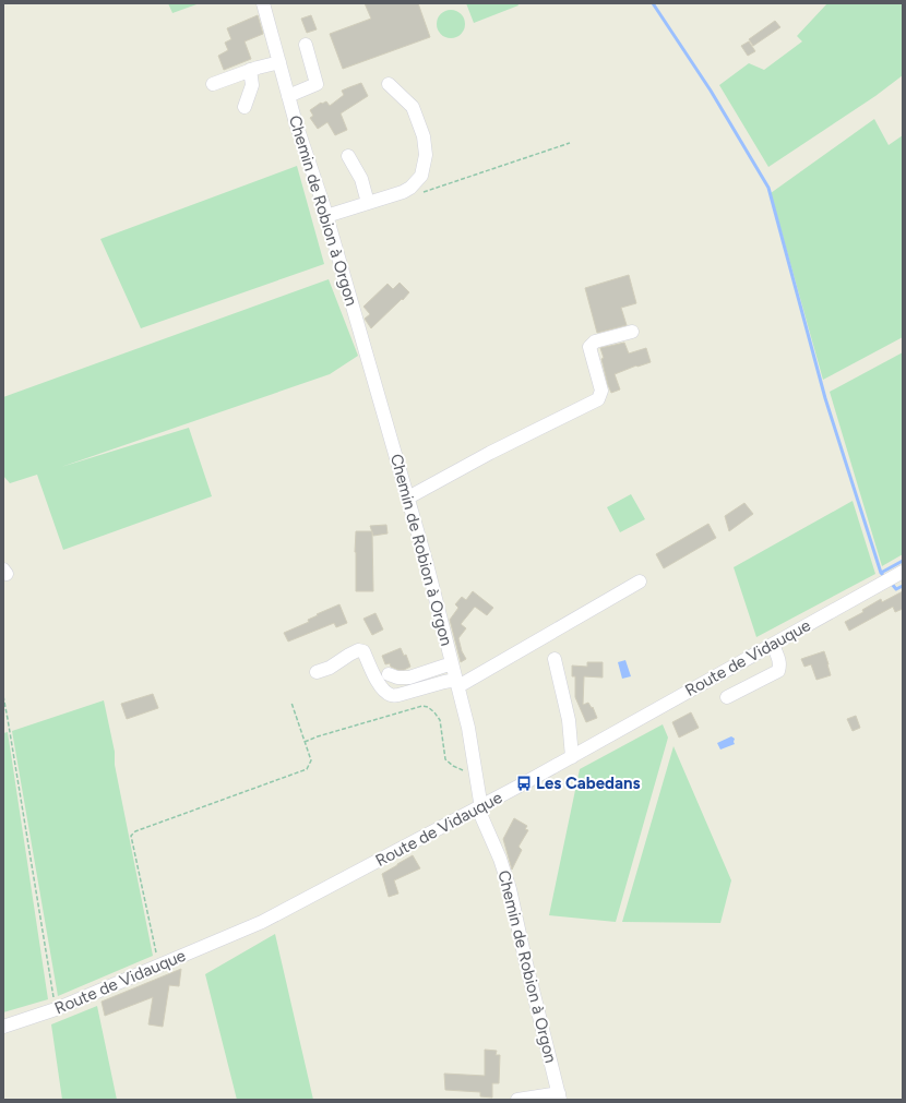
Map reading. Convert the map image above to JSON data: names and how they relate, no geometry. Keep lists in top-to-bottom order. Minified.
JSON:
{"streets":{"street":["Chemin de Robion à Orgon","Route de Vidauque"]},"crossings":[["Chemin de Robion à Orgon","Route de Vidauque"]],"places":{"bus stop":["Les Cabedans"]}}
